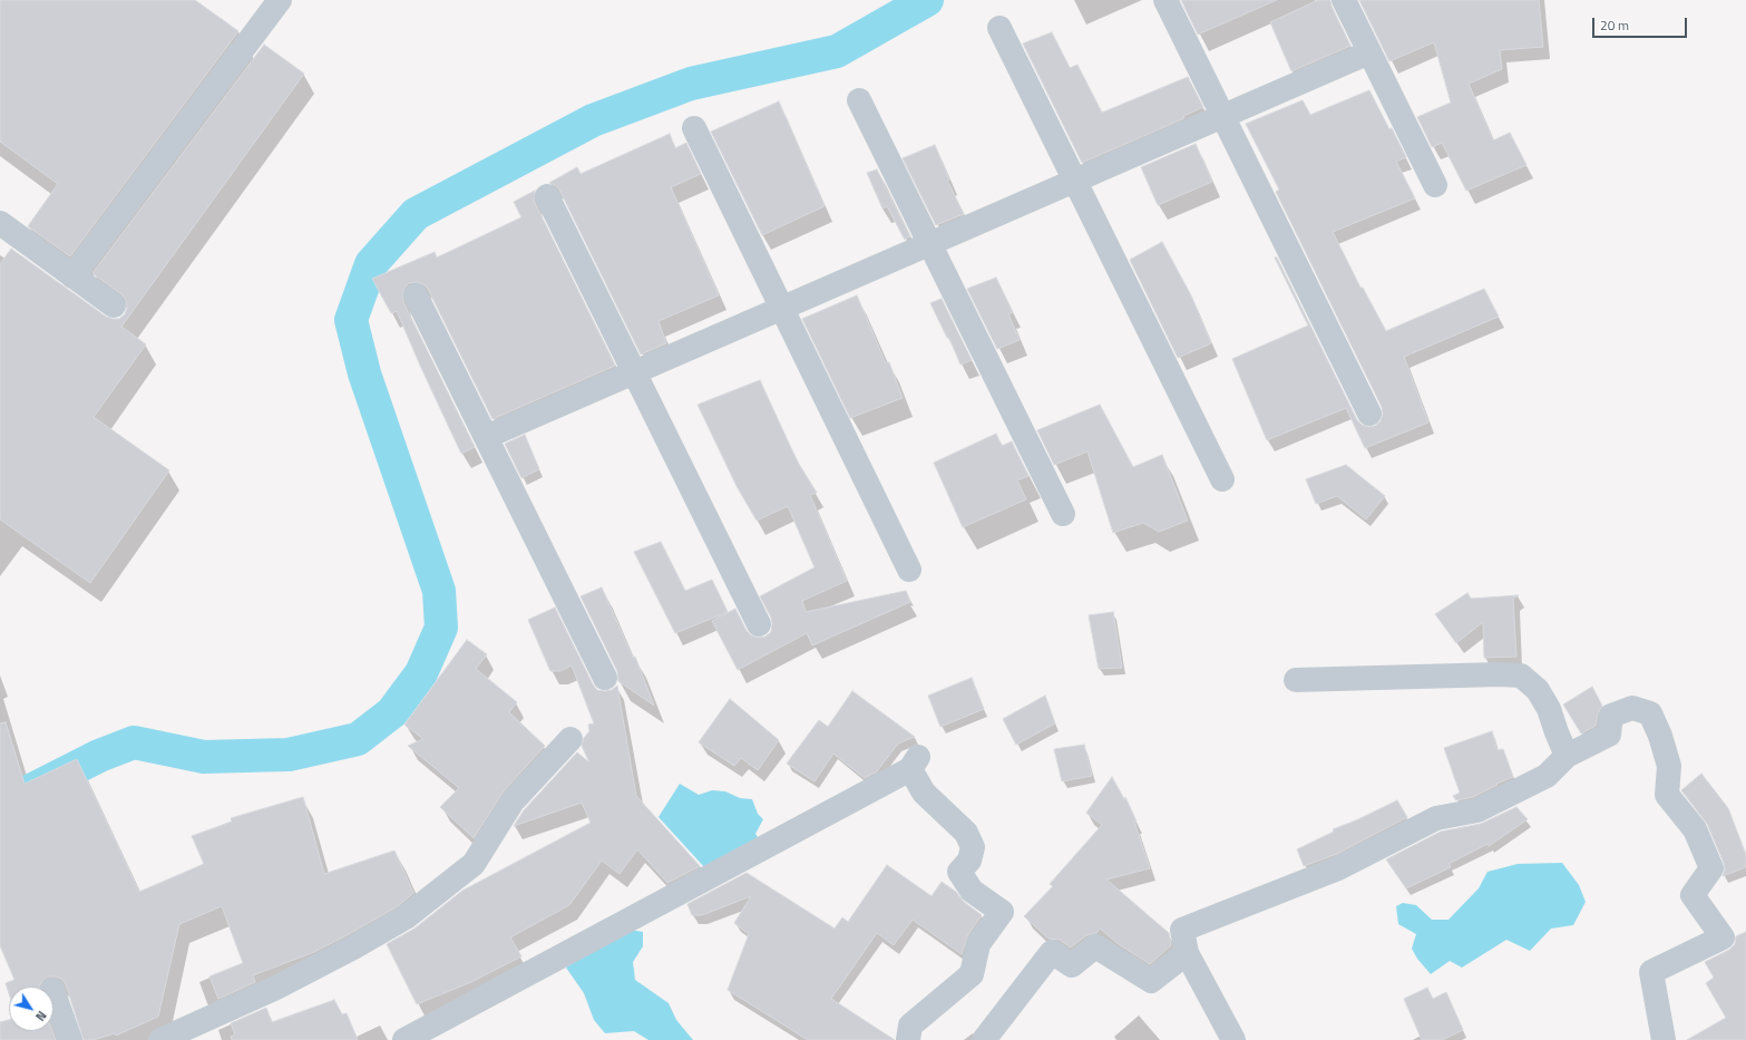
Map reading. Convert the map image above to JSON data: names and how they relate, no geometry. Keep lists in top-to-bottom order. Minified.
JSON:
{"scale_bar":"20 m","north":"bottom right"}
